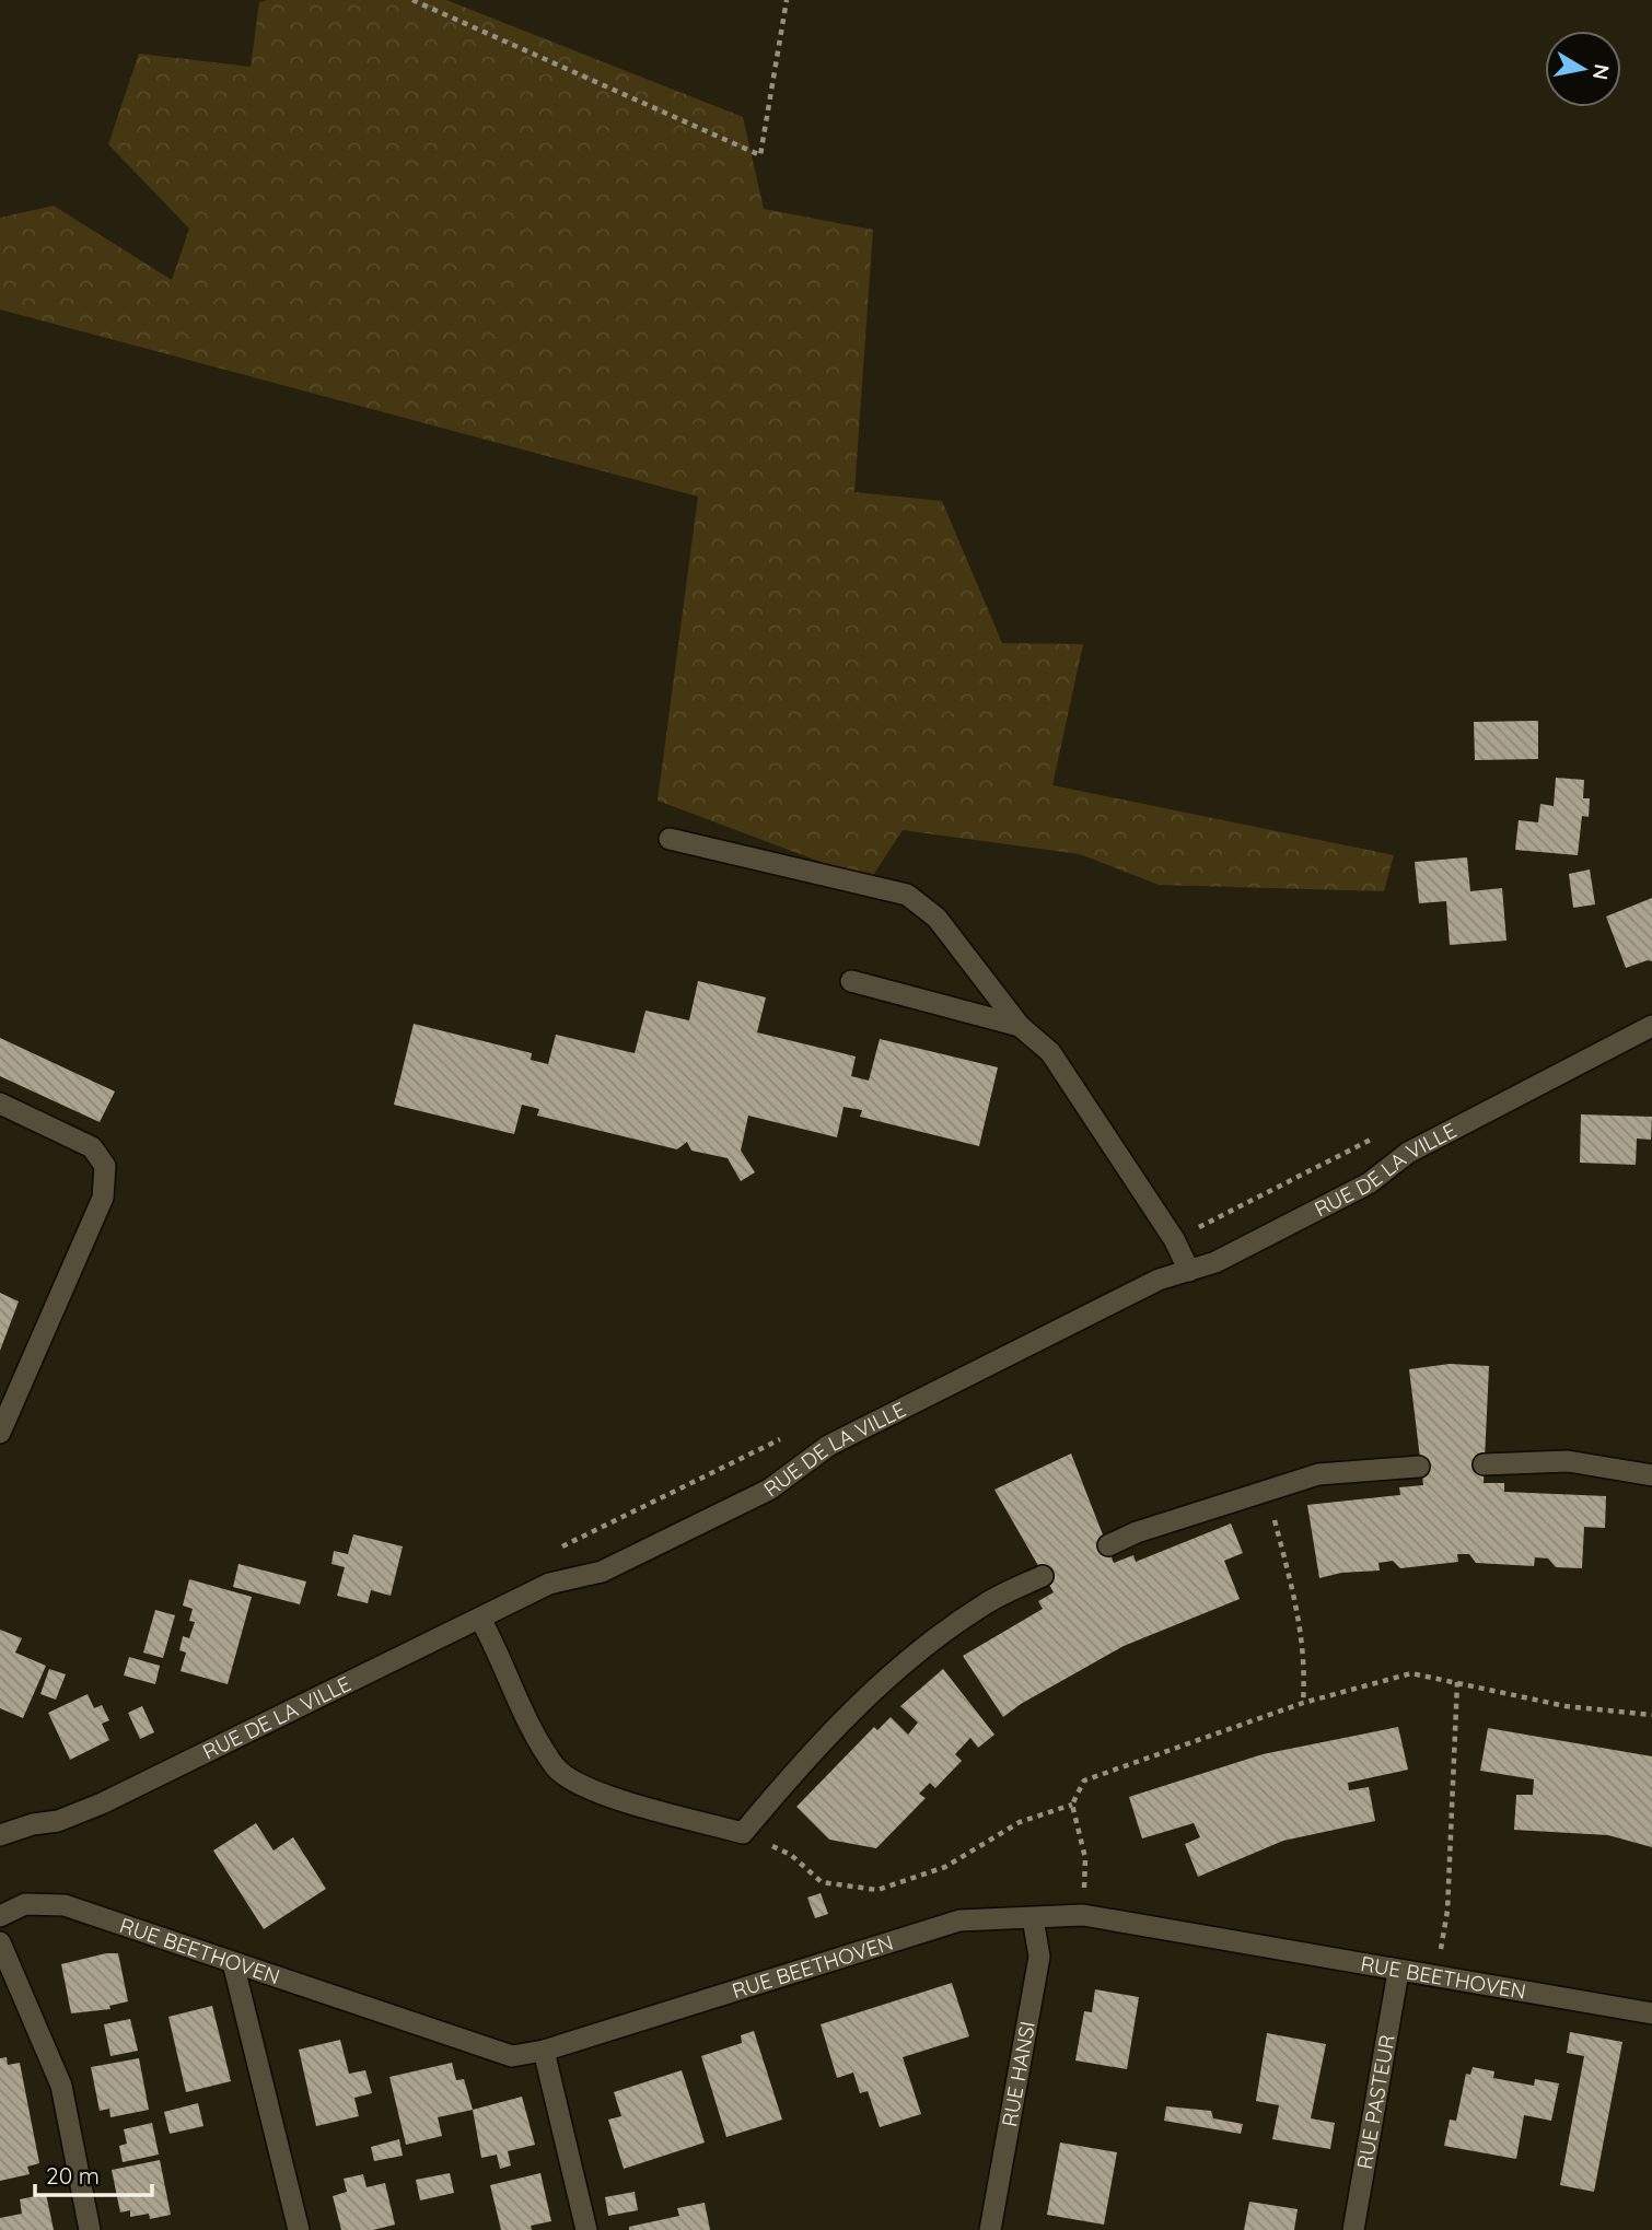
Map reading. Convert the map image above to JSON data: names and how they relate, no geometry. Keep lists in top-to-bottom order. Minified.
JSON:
{"streets":{"street":["RUE DE LA VILLE","RUE BEETHOVEN","RUE HANSI","RUE PASTEUR"]},"crossings":[["RUE BEETHOVEN","RUE HANSI"],["RUE BEETHOVEN","RUE PASTEUR"]],"scale_bar":"20 m","north":"right"}
